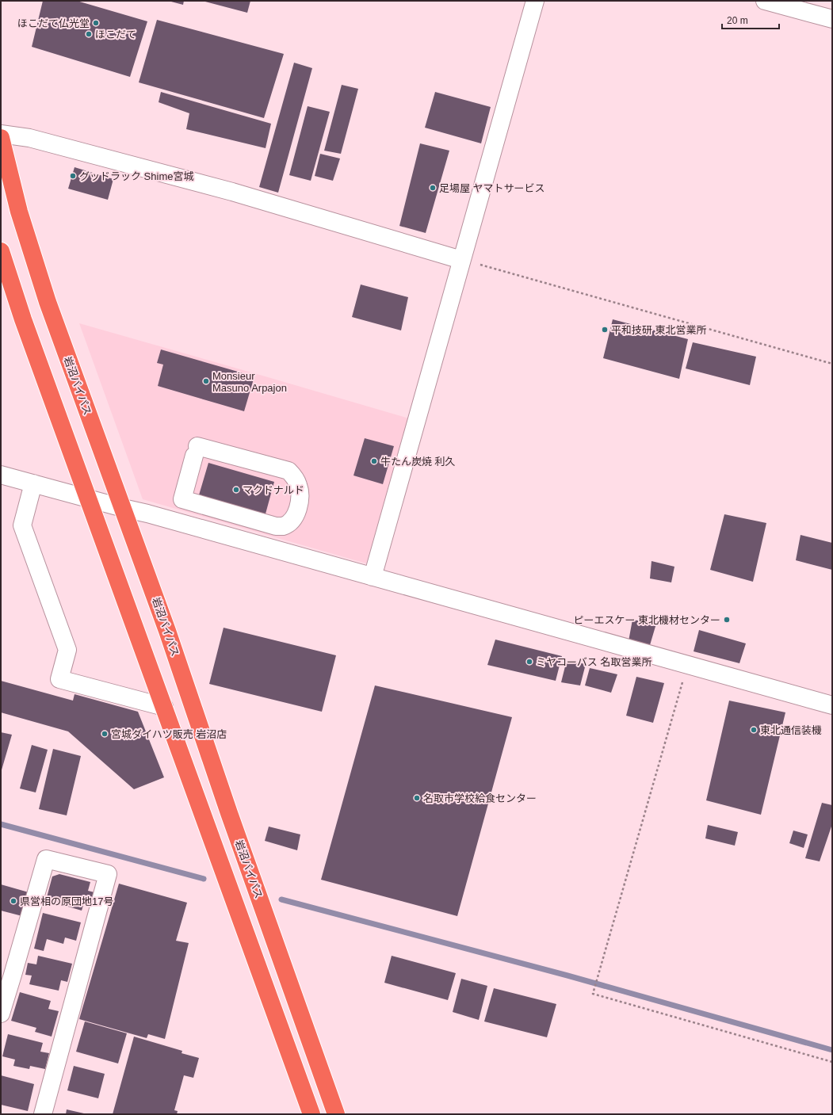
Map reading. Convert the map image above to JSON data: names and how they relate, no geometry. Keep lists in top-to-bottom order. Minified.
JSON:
{"streets":{"highway":["岩沼バイパス"]},"places":["ほこだて仏光堂","ほこだて","グッドラック Shime宮城","足場屋 ヤマトサービス","平和技研 東北営業所","Monsieur Masuno Arpajon","牛たん炭焼 利久","マクドナルド","ピーエスケー 東北機材センター","ミヤコーバス 名取営業所","東北通信装機","宮城ダイハツ販売 岩沼店","名取市学校給食センター","県営相の原団地17号"],"scale_bar":"20 m"}
